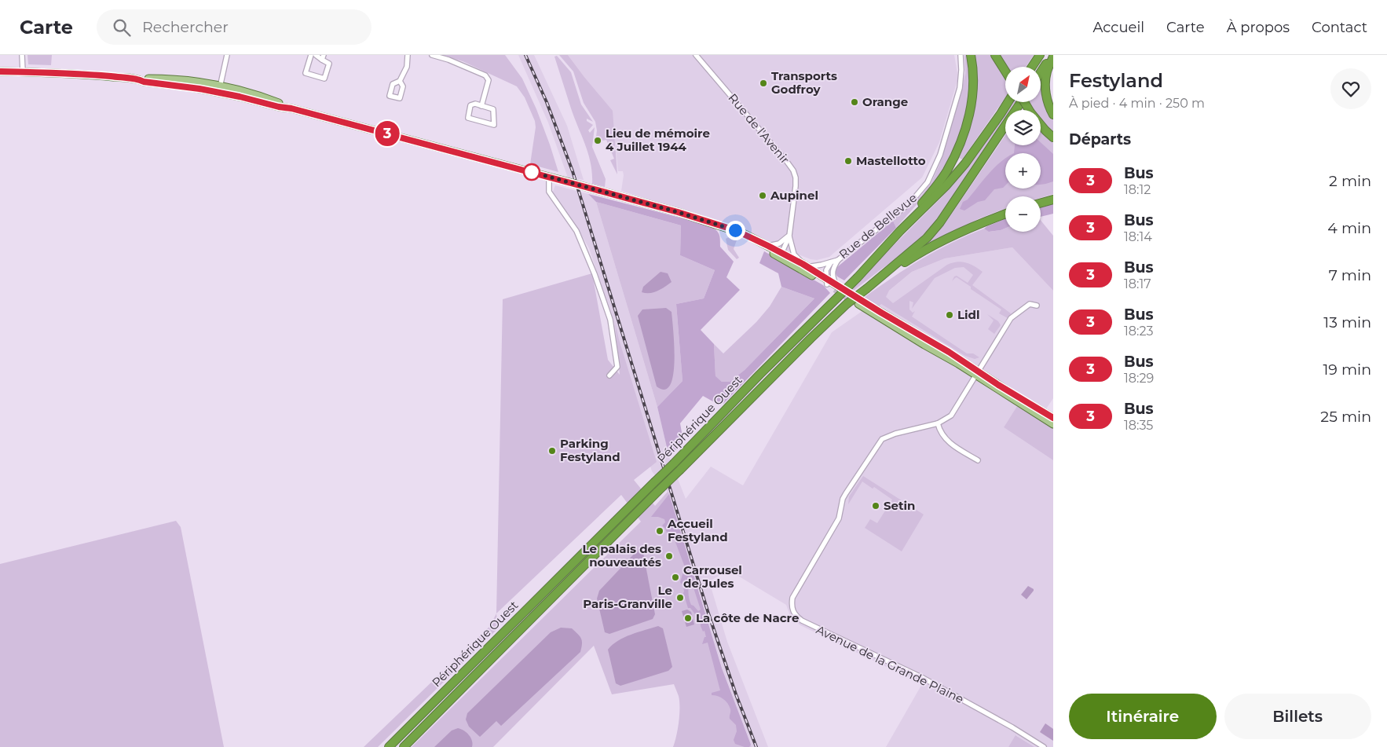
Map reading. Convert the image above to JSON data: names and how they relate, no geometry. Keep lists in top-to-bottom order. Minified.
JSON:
{"streets":{"highway":["Périphérique Ouest"],"street":["Rue de l'Avenir","Rue de Bellevue","Avenue de la Grande Plaine"]},"places":["Transports Godfroy","Orange","Lieu de mémoire 4 Juillet 1944","Mastellotto","Aupinel","Lidl","Parking Festyland","Setin","Accueil Festyland","Le palais des nouveautés","Carrousel de Jules","Le Paris-Granville","La côte de Nacre"],"lines":["bus line 3"],"north":"top right","page":{"header":"Carte","search":"Rechercher","nav":["Accueil","Carte","À propos","Contact"],"on_map":"3","heading":[["Festyland","À pied · 4 min · 250 m"],"Départs"],"map_buttons":["+","−"],"list":[{"mark":"3","name":"Bus","note":"18:12","value":"2 min"},{"mark":"3","name":"Bus","note":"18:14","value":"4 min"},{"mark":"3","name":"Bus","note":"18:17","value":"7 min"},{"mark":"3","name":"Bus","note":"18:23","value":"13 min"},{"mark":"3","name":"Bus","note":"18:29","value":"19 min"},{"mark":"3","name":"Bus","note":"18:35","value":"25 min"}],"buttons":["Itinéraire","Billets"]}}
